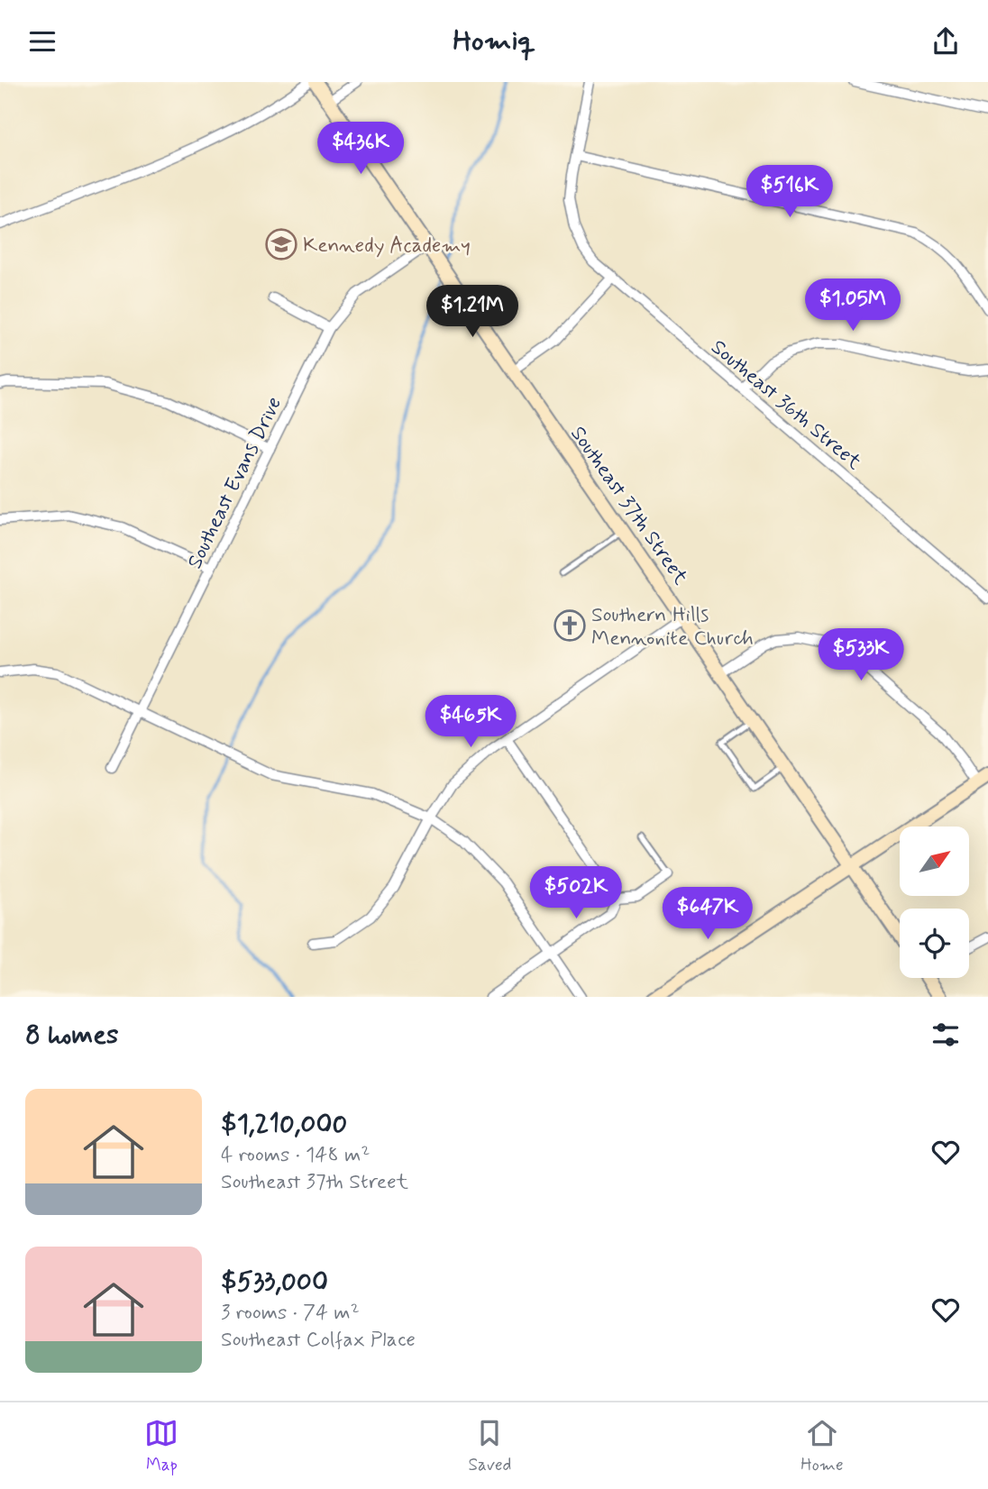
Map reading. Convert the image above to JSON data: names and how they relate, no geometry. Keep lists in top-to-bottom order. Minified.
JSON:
{"streets":{"main road":["Southeast 37th Street"],"street":["Southeast 36th Street","Southeast Evans Drive"]},"crossings":[["Southeast Evans Drive","Southeast 37th Street"]],"places":{"school or university":["Kennedy Academy"],"church":["Southern Hills Mennonite Church"]},"north":"top right","page":{"header":"Homiq","price":["$436K","$516K","$1.05M","$1.21M","$533K","$465K","$502K","$647K"],"heading":"8 homes","list":[{"name":"$1,210,000","note":"4 rooms · 148 m² · Southeast 37th Street"},{"name":"$533,000","note":"3 rooms · 74 m² · Southeast Colfax Place"}],"tabs":["Map","Saved","Home"]}}
